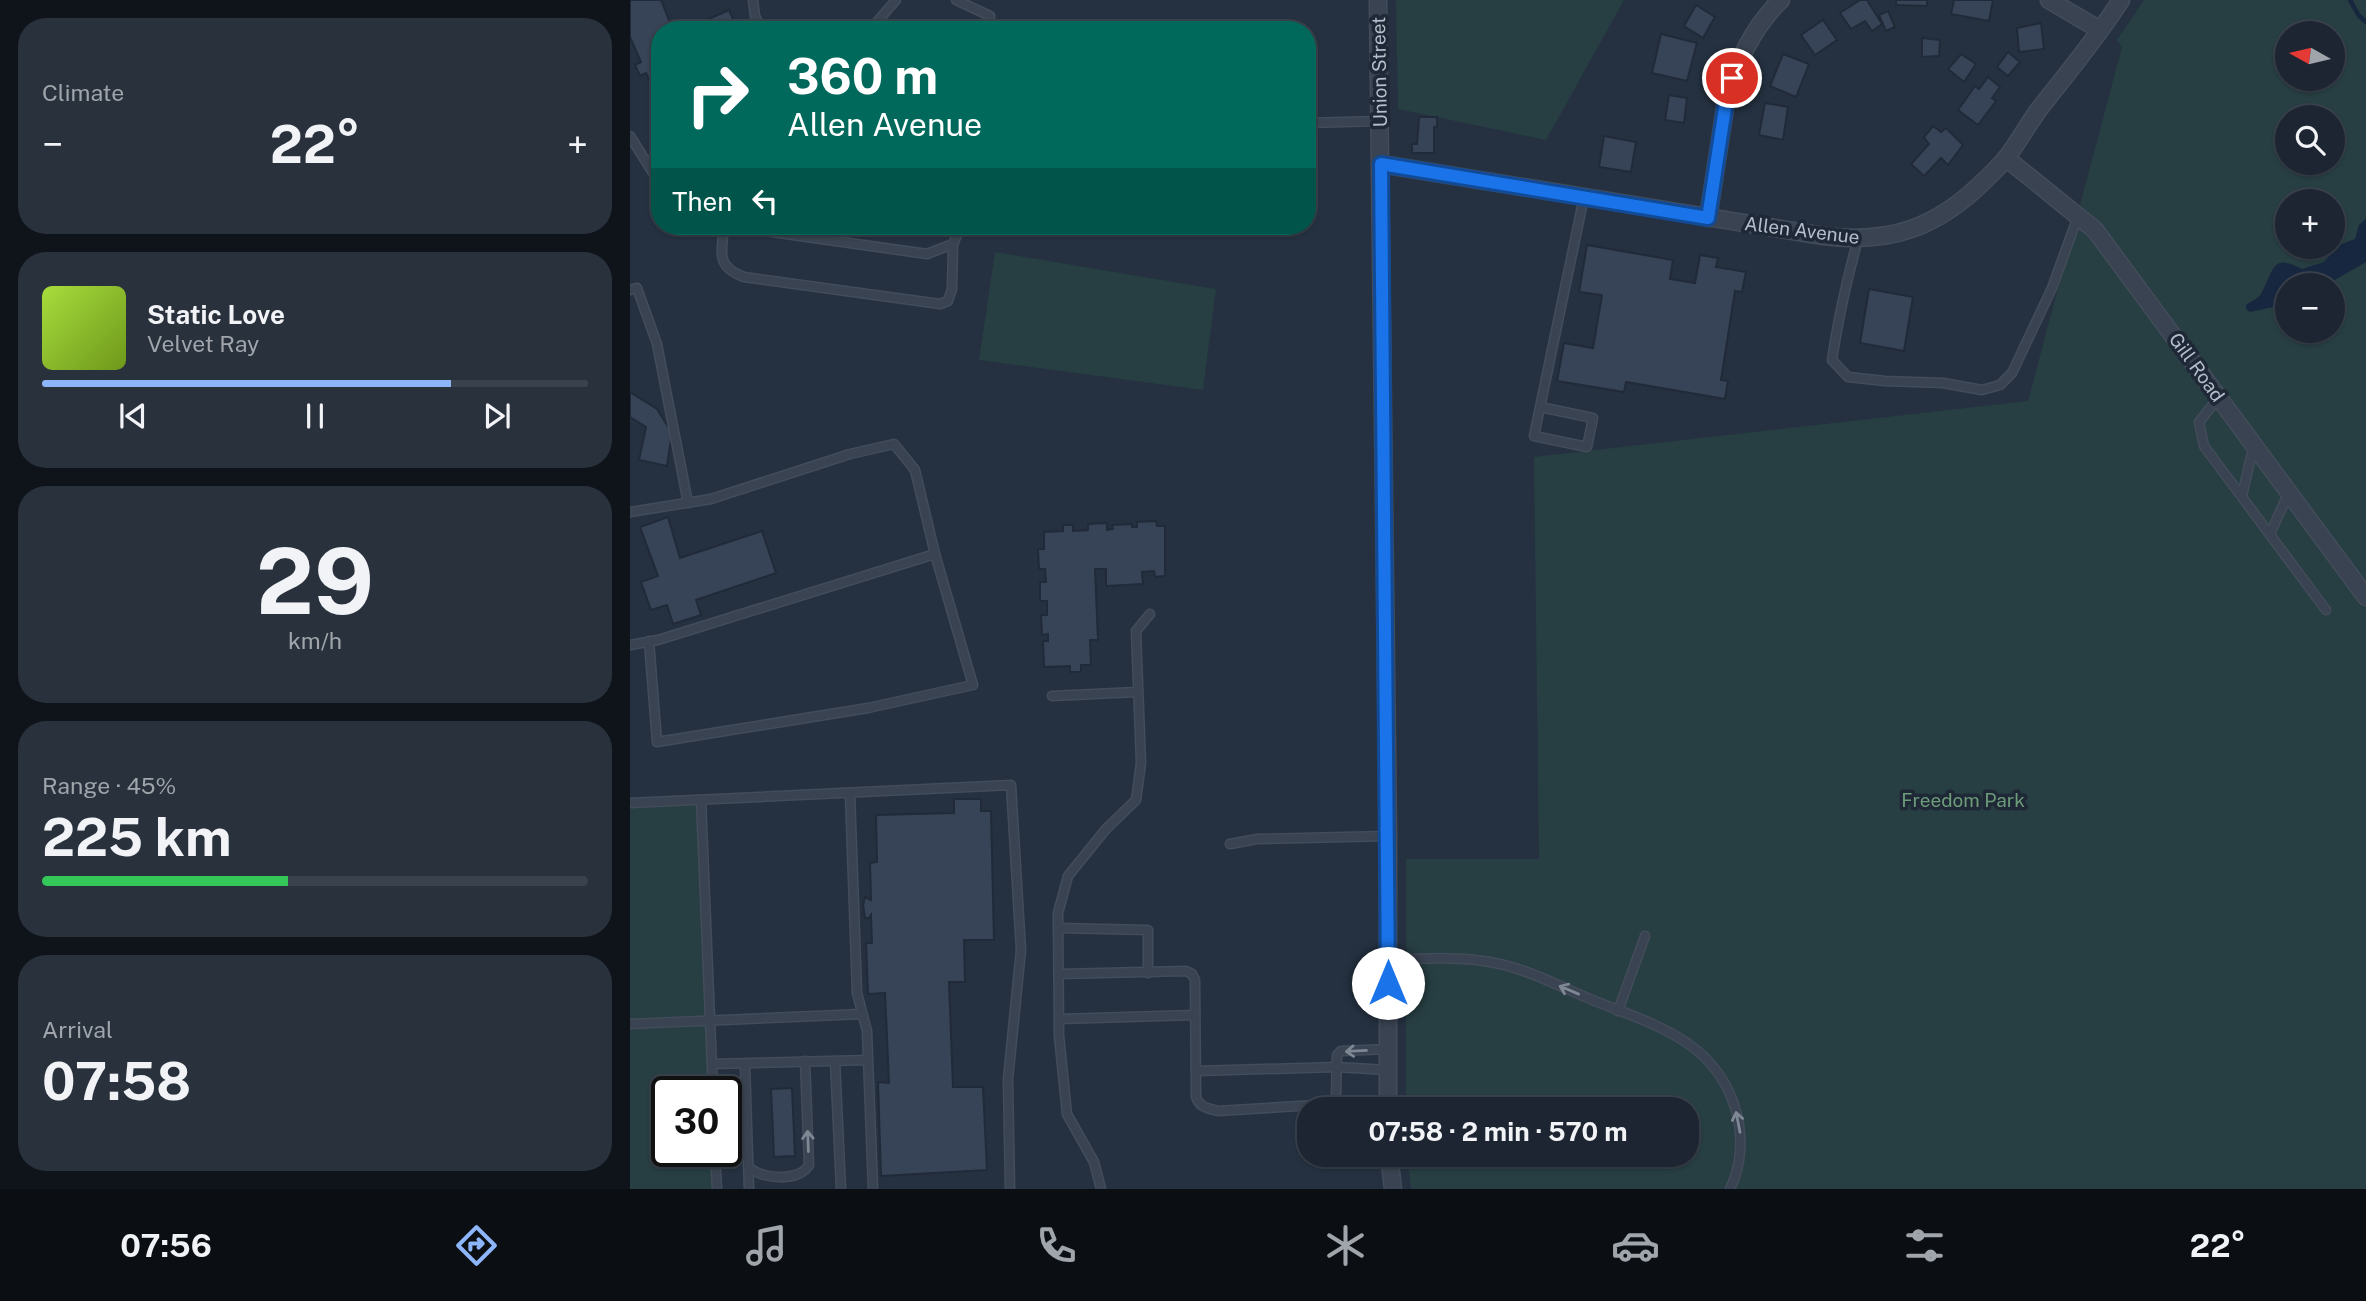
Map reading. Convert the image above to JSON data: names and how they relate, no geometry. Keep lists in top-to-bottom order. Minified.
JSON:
{"streets":{"street":["Union Street","Allen Avenue","Gill Road"]},"crossings":[["Union Street","Allen Avenue"],["Allen Avenue","Gill Road"]],"parks":["Freedom Park"],"north":"left","page":{"tile":["Climate",["29","km/h"],["Range · 45%","225 km"],["Arrival","07:58"]],"map_buttons":["+","−"],"turn":["360 m","Allen Avenue"],"heat":["−","22°","+"],"then":"Then","song":["Static Love","Velvet Ray"],"limit":"30","trip":"07:58 · 2 min · 570 m","tabs":["07:56","22°"]}}
